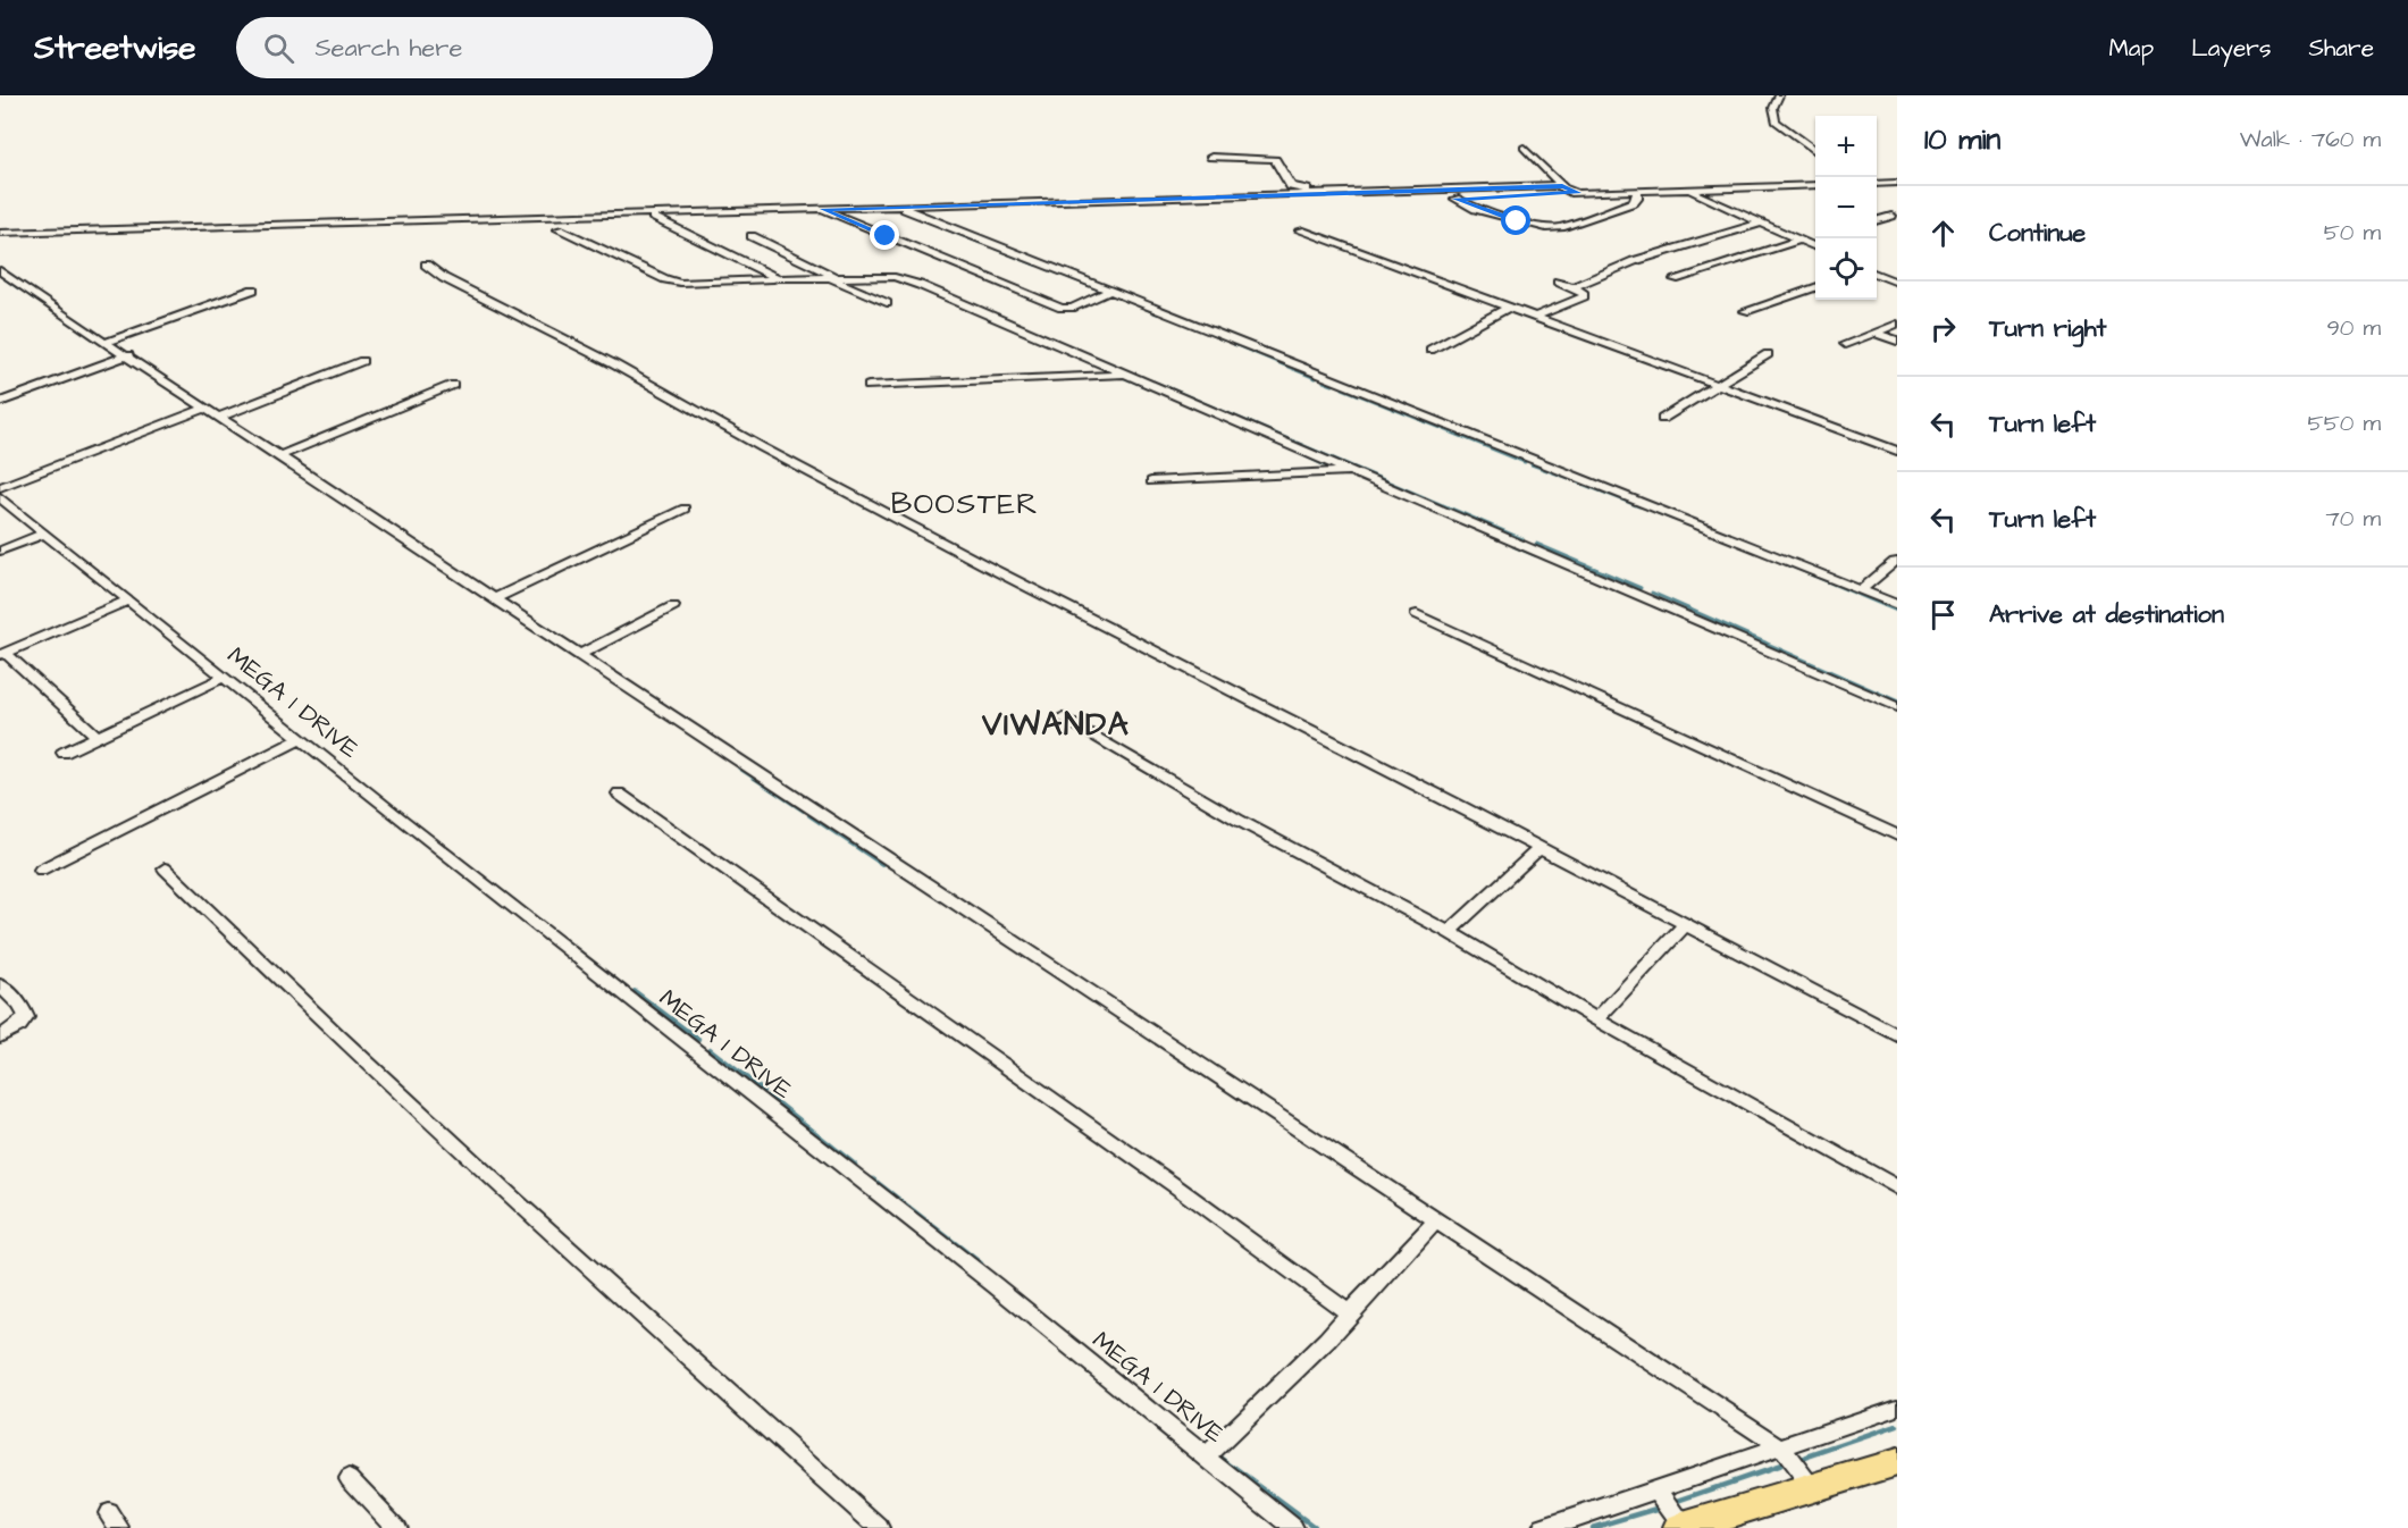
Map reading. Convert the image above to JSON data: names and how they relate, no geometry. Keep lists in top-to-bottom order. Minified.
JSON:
{"streets":{"street":["MEGA 1 DRIVE"]},"districts":["BOOSTER","VIWANDA"],"page":{"header":"Streetwise","search":"Search here","nav":["Map","Layers","Share"],"heading":["10 min","Walk · 760 m"],"map_buttons":["+","−"],"list":[["Continue","50 m"],["Turn right","90 m"],["Turn left","550 m"],["Turn left","70 m"],"Arrive at destination"]}}
